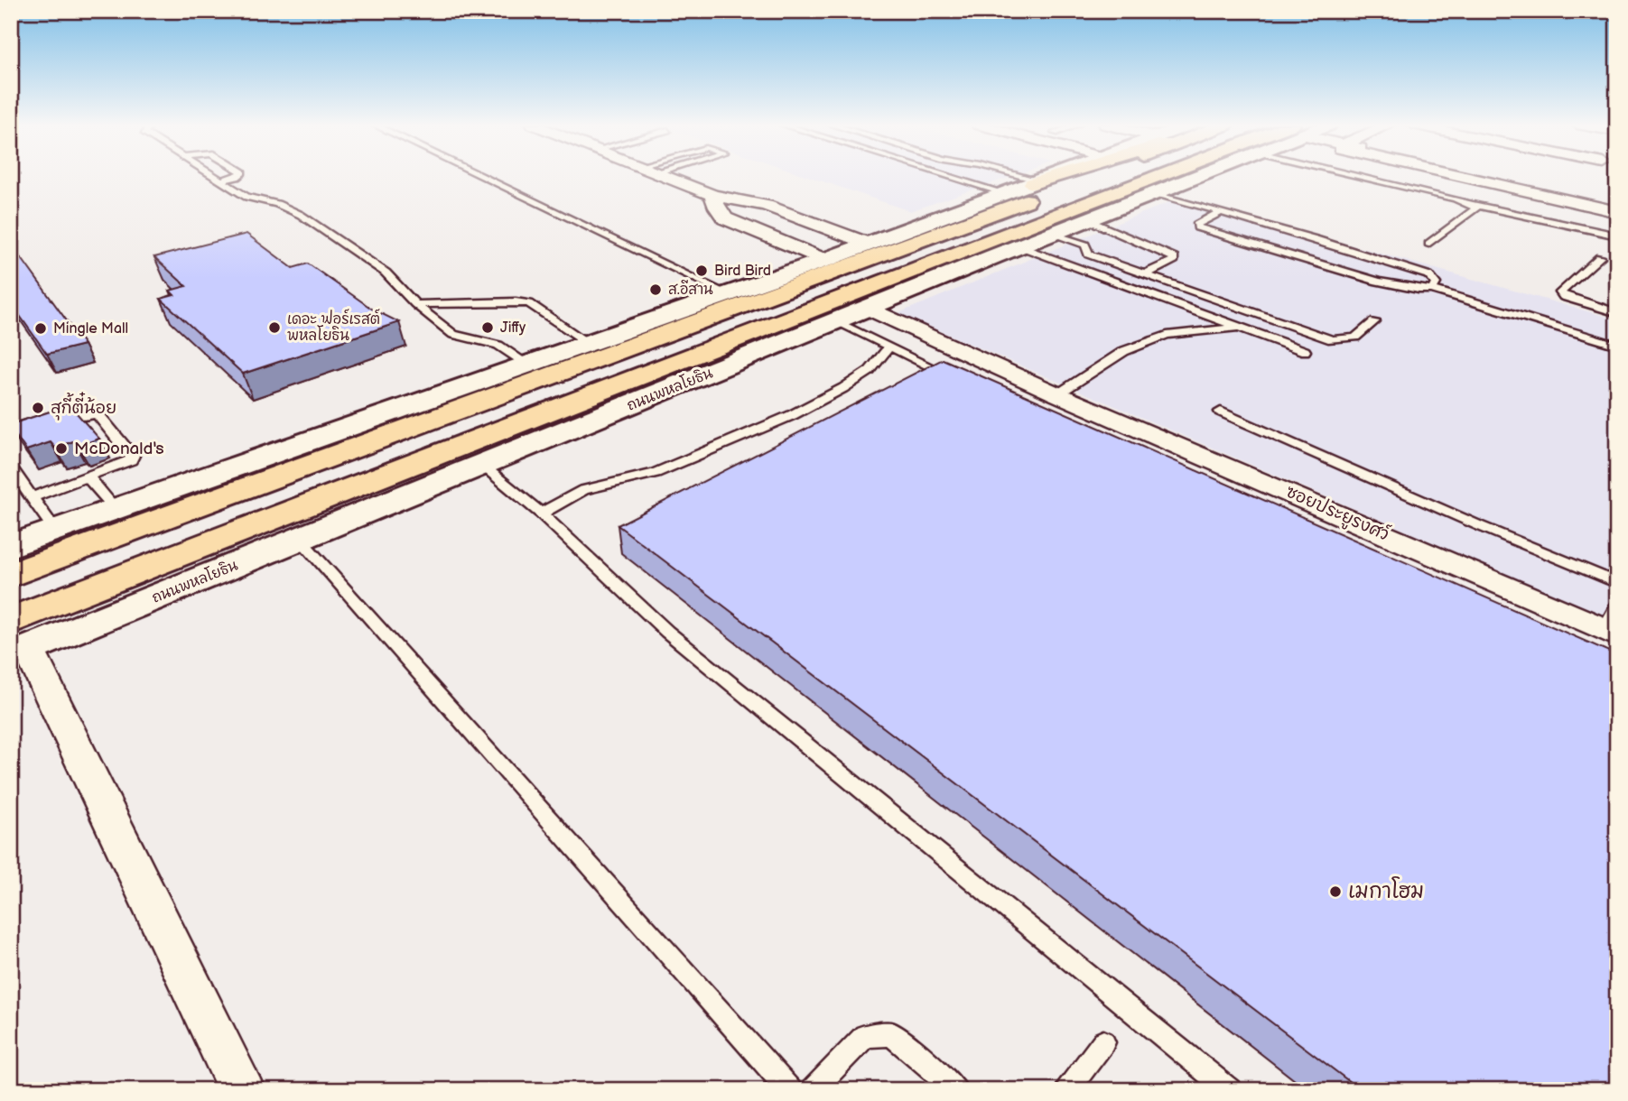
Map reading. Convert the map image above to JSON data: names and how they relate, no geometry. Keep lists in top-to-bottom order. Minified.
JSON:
{"streets":{"highway":["ถนนพหลโยธิน"],"street":["ซอยประยูรงศว์"]},"crossings":[["ถนนพหลโยธิน","ซอยประยูรงศว์"]],"places":["Bird Bird","ส.อีสาน","เดอะ ฟอร์เรสต์ พหลโยธิน","Jiffy","Mingle Mall","สุกี้ตี๋น้อย","McDonald's","เมกาโฮม"]}
